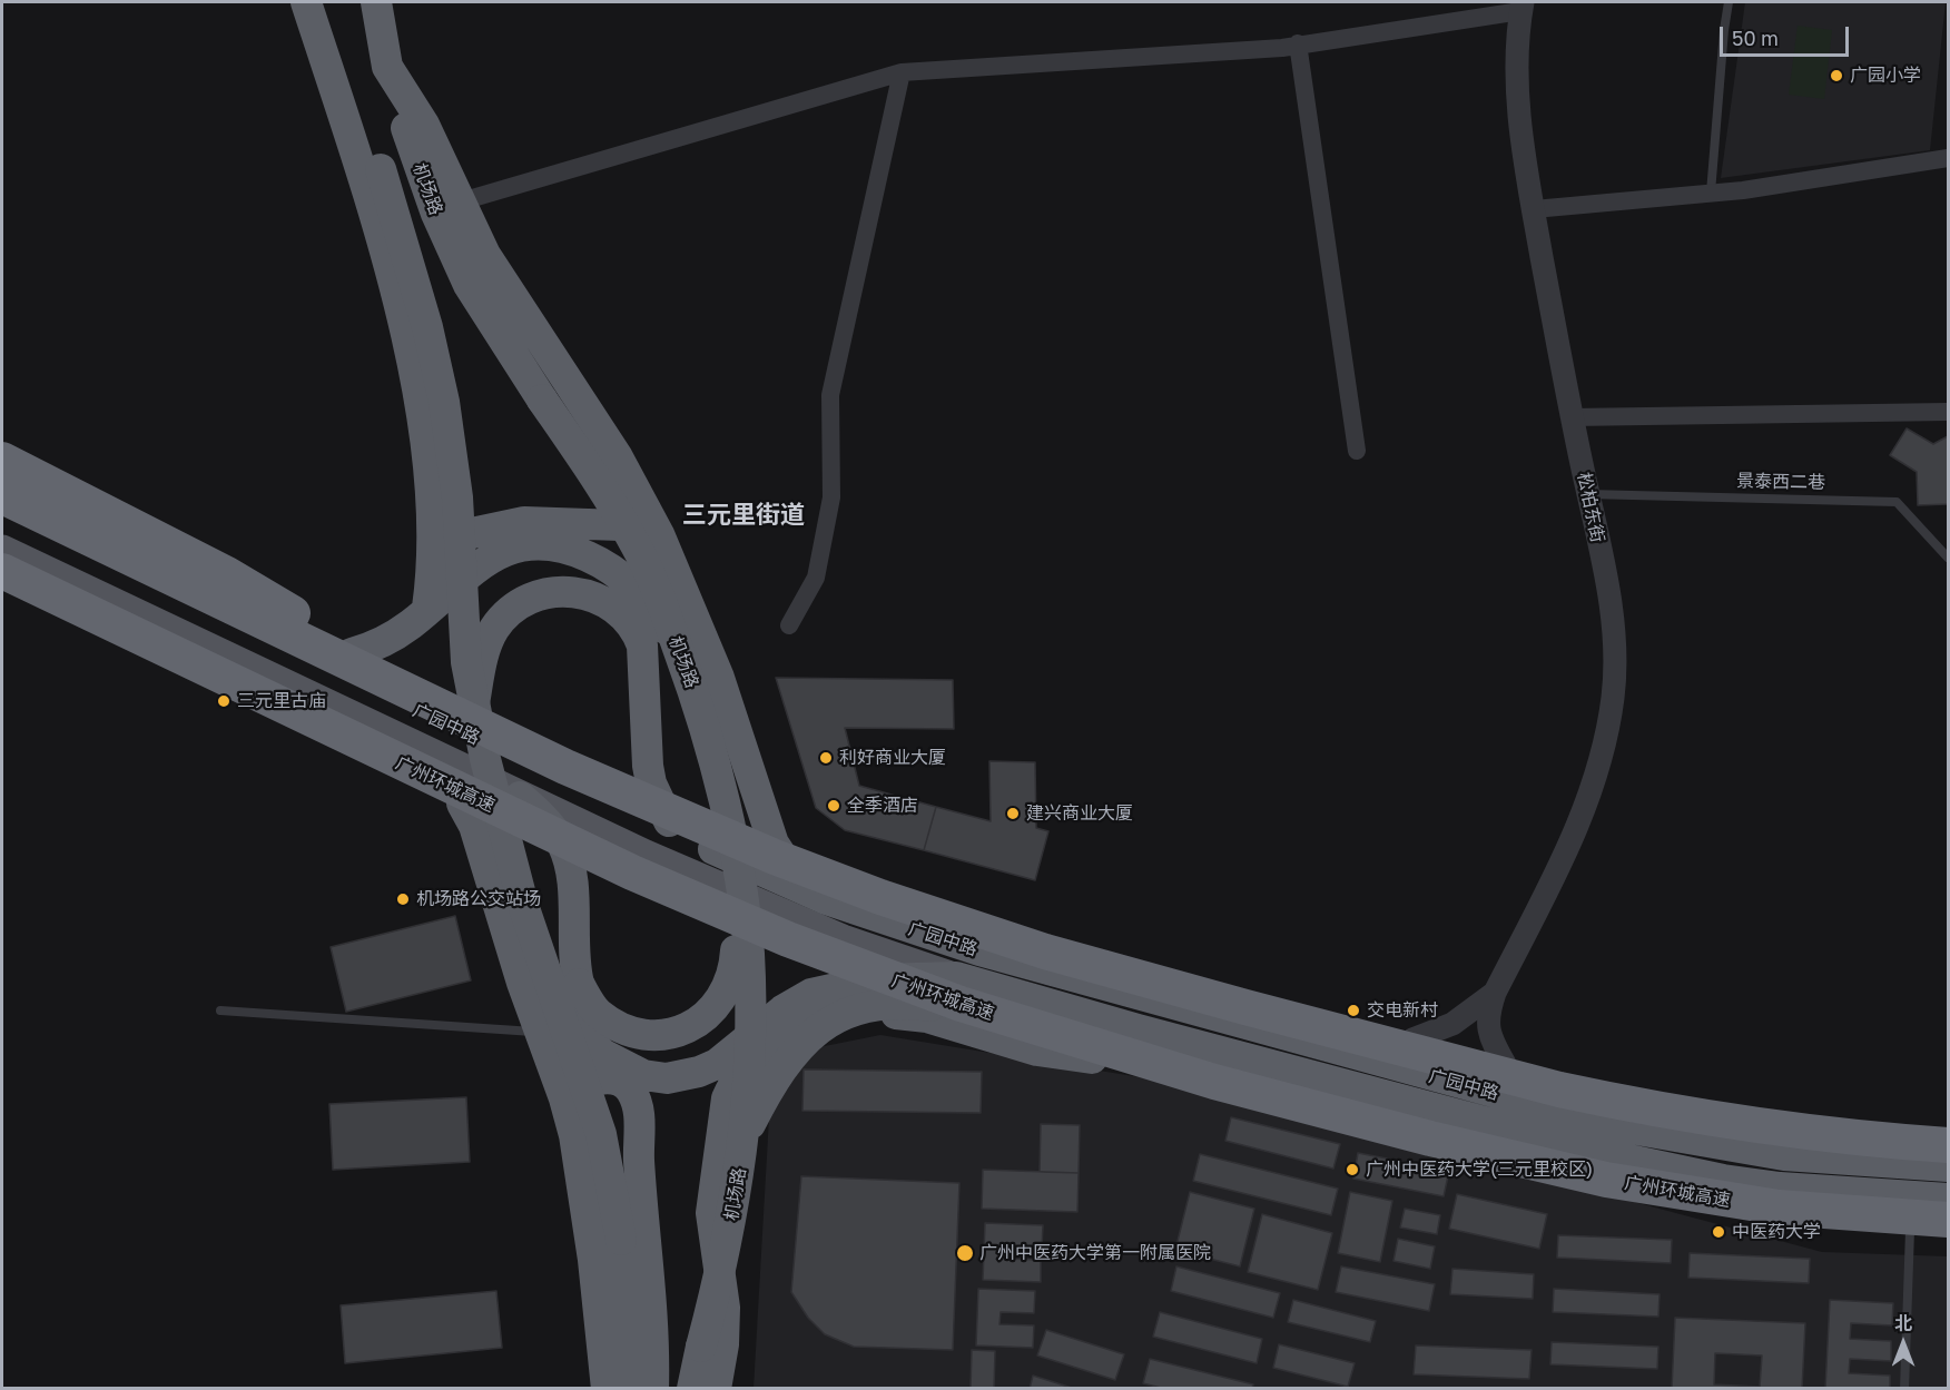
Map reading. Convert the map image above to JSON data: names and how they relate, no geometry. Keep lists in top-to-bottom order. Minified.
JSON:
{"streets":{"highway":["机场路","广园中路","广州环城高速"],"street":["松柏东街"],"lane":["景泰西二巷"]},"crossings":[["景泰西二巷","松柏东街"]],"districts":["三元里街道"],"places":["广园小学","三元里古庙","利好商业大厦","全季酒店","建兴商业大厦","机场路公交站场","交电新村","广州中医药大学(三元里校区)","中医药大学","广州中医药大学第一附属医院"],"scale_bar":"50 m","north":"top"}
